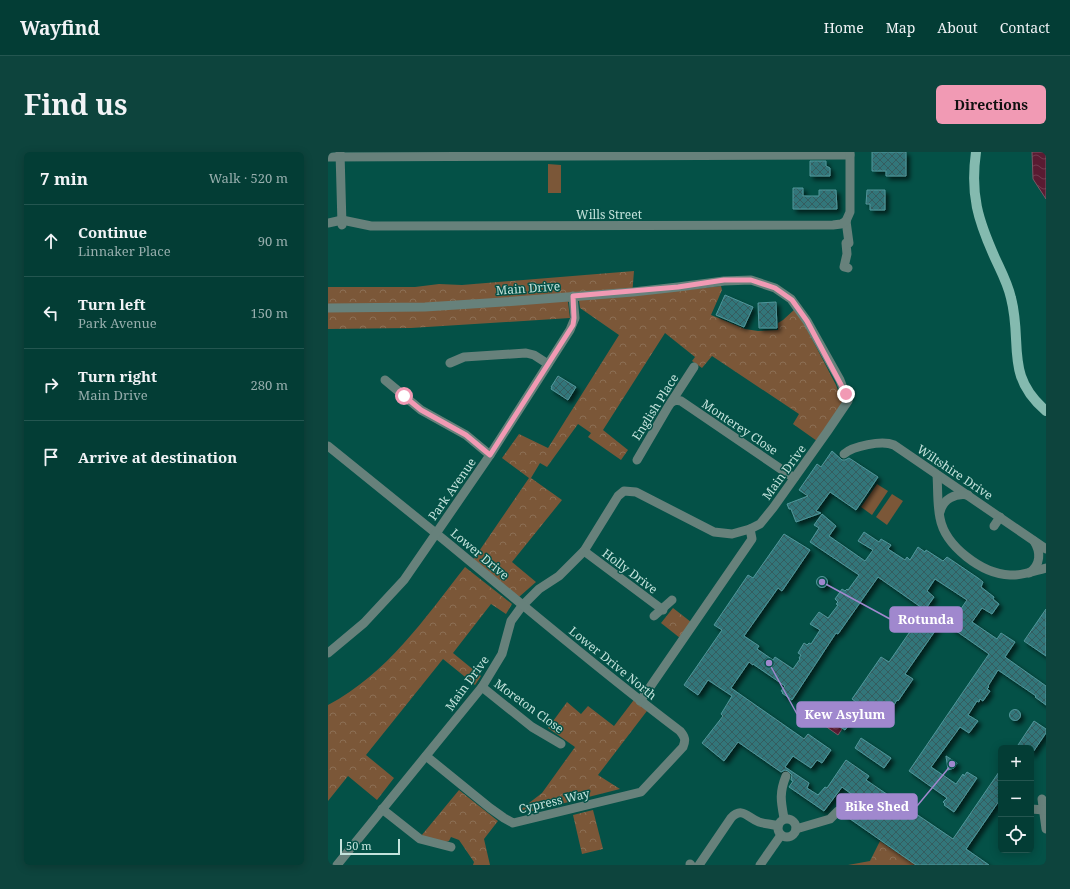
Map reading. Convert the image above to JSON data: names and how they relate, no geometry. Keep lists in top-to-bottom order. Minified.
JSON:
{"streets":{"street":["Wills Street","Main Drive","English Place","Monterey Close","Wiltshire Drive","Park Avenue","Lower Drive","Holly Drive","Lower Drive North","Moreton Close","Cypress Way"]},"crossings":[["Main Drive","Monterey Close"],["Main Drive","Park Avenue"],["Main Drive","Lower Drive"],["Main Drive","Holly Drive"],["Main Drive","Lower Drive North"],["Main Drive","Moreton Close"],["Main Drive","Cypress Way"],["English Place","Monterey Close"],["Park Avenue","Lower Drive"],["Lower Drive","Lower Drive North"],["Lower Drive North","Cypress Way"]],"places":["Rotunda","Kew Asylum","Bike Shed"],"scale_bar":"50 m","page":{"header":"Wayfind","nav":["Home","Map","About","Contact"],"title":"Find us","buttons":"Directions","heading":["7 min","Walk · 520 m"],"list":[["Continue","Linnaker Place","90 m"],["Turn left","Park Avenue","150 m"],["Turn right","Main Drive","280 m"],"Arrive at destination"],"map_buttons":["+","−"],"scale":"50 m"}}
